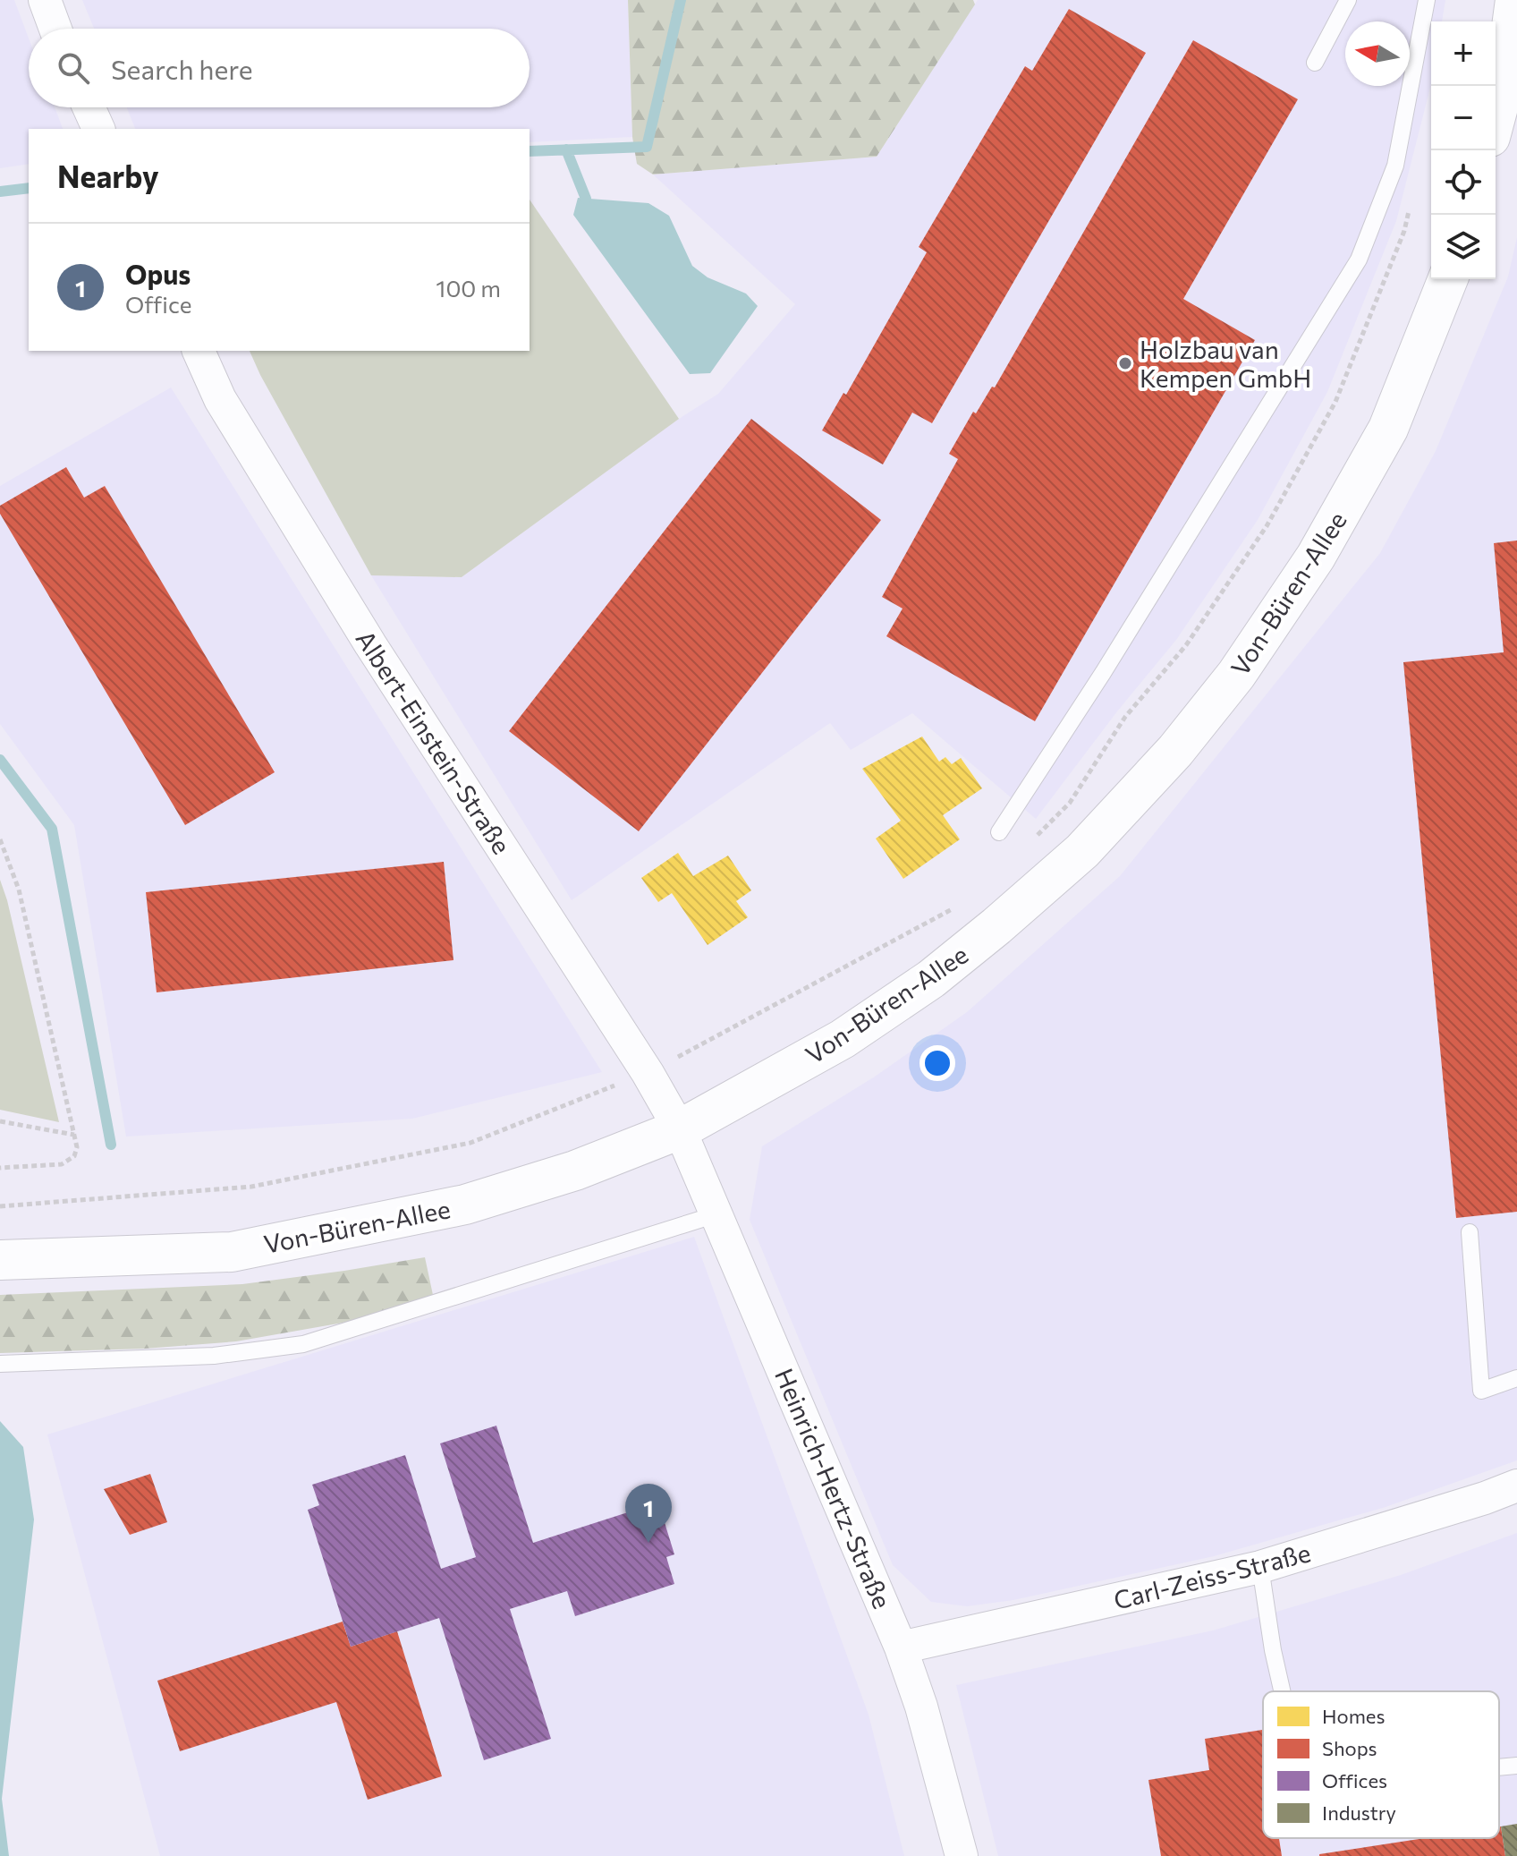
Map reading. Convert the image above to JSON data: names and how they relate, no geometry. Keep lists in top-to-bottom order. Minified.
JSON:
{"streets":{"street":["Von-Büren-Allee","Albert-Einstein-Straße","Heinrich-Hertz-Straße","Carl-Zeiss-Straße"]},"crossings":[["Von-Büren-Allee","Albert-Einstein-Straße"],["Von-Büren-Allee","Heinrich-Hertz-Straße"],["Albert-Einstein-Straße","Heinrich-Hertz-Straße"],["Heinrich-Hertz-Straße","Carl-Zeiss-Straße"]],"places":["Holzbau van Kempen GmbH"],"legend":["Homes","Shops","Offices","Industry"],"north":"left","page":{"map_buttons":["+","−"],"search":"Search here","heading":"Nearby","list":[{"mark":"1","name":"Opus","note":"Office","value":"100 m"}],"pins":"1"}}
